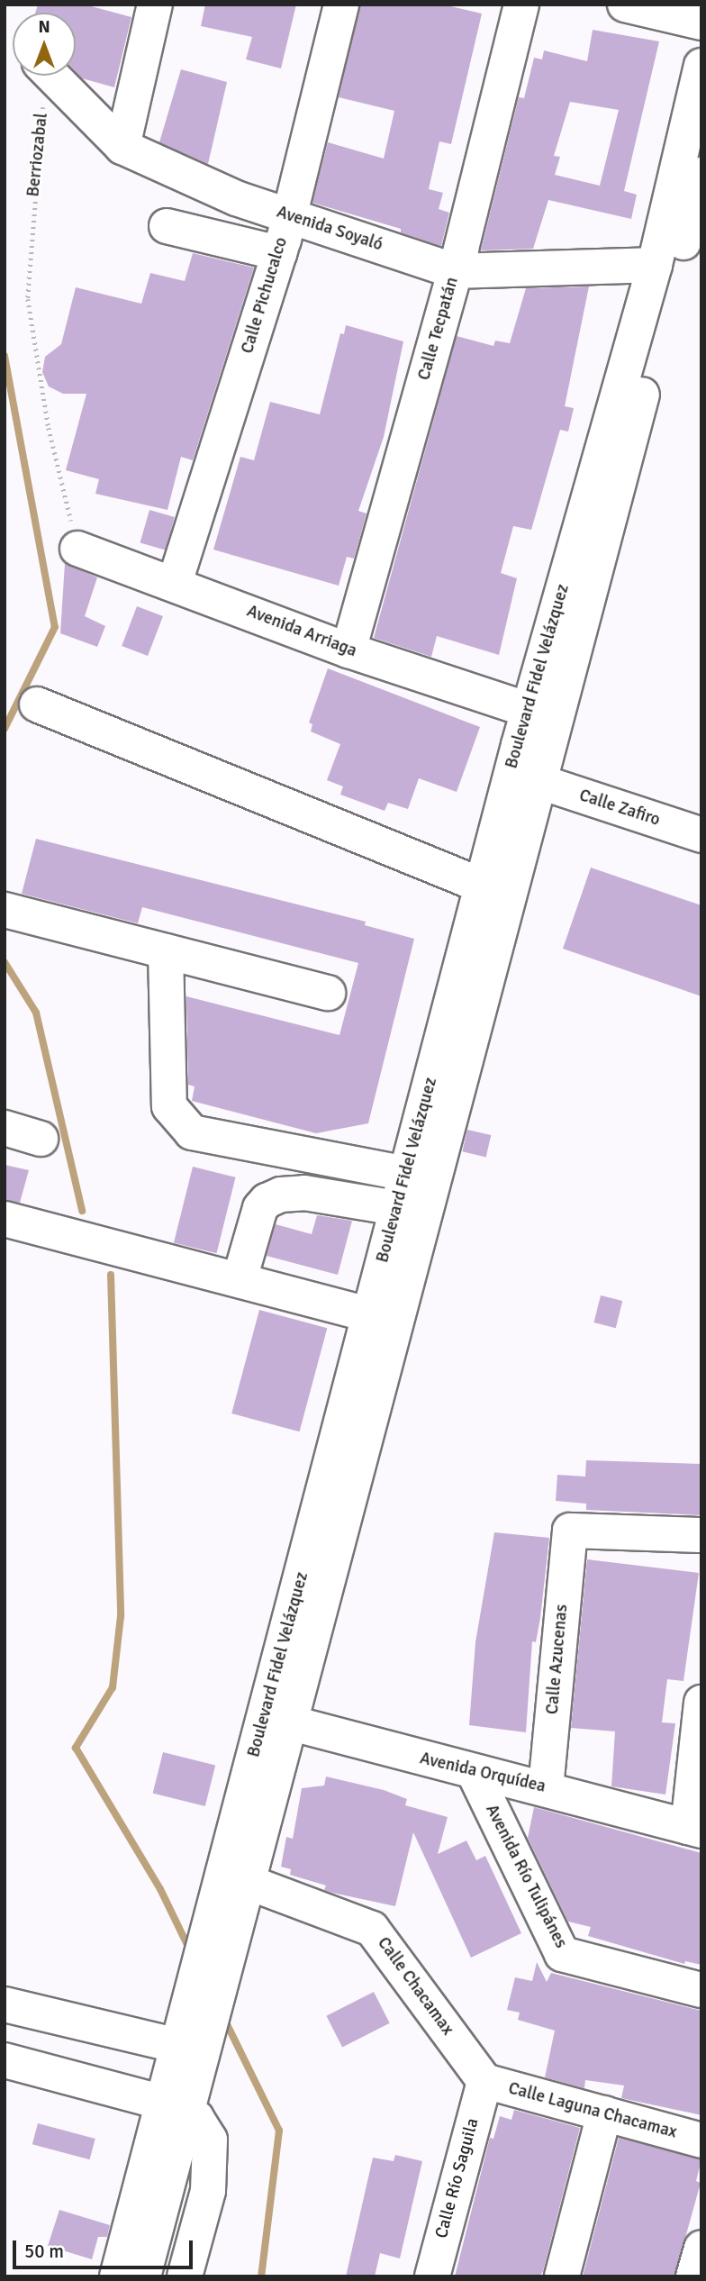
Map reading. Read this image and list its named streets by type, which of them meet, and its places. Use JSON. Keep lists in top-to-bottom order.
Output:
{
  "streets": {
    "street": [
      "Avenida Soyaló",
      "Calle Pichucalco",
      "Calle Tecpatán",
      "Avenida Arriaga",
      "Boulevard Fidel Velázquez",
      "Calle Zafiro",
      "Calle Azucenas",
      "Avenida Orquídea",
      "Avenida Río Tulipánes",
      "Calle Chacamax",
      "Calle Laguna Chacamax",
      "Calle Río Saguila"
    ],
    "path": ["Berriozabal"]
  },
  "crossings": [
    ["Berriozabal", "Avenida Arriaga"],
    ["Avenida Soyaló", "Calle Pichucalco"],
    ["Avenida Soyaló", "Calle Tecpatán"],
    ["Avenida Soyaló", "Boulevard Fidel Velázquez"],
    ["Calle Pichucalco", "Avenida Arriaga"],
    ["Calle Tecpatán", "Avenida Arriaga"],
    ["Avenida Arriaga", "Boulevard Fidel Velázquez"],
    ["Boulevard Fidel Velázquez", "Calle Zafiro"],
    ["Boulevard Fidel Velázquez", "Avenida Orquídea"],
    ["Boulevard Fidel Velázquez", "Calle Chacamax"],
    ["Calle Azucenas", "Avenida Orquídea"],
    ["Avenida Orquídea", "Avenida Río Tulipánes"],
    ["Calle Chacamax", "Calle Laguna Chacamax"],
    ["Calle Chacamax", "Calle Río Saguila"],
    ["Calle Laguna Chacamax", "Calle Río Saguila"]
  ],
  "scale_bar": "50 m",
  "north": "top"
}
